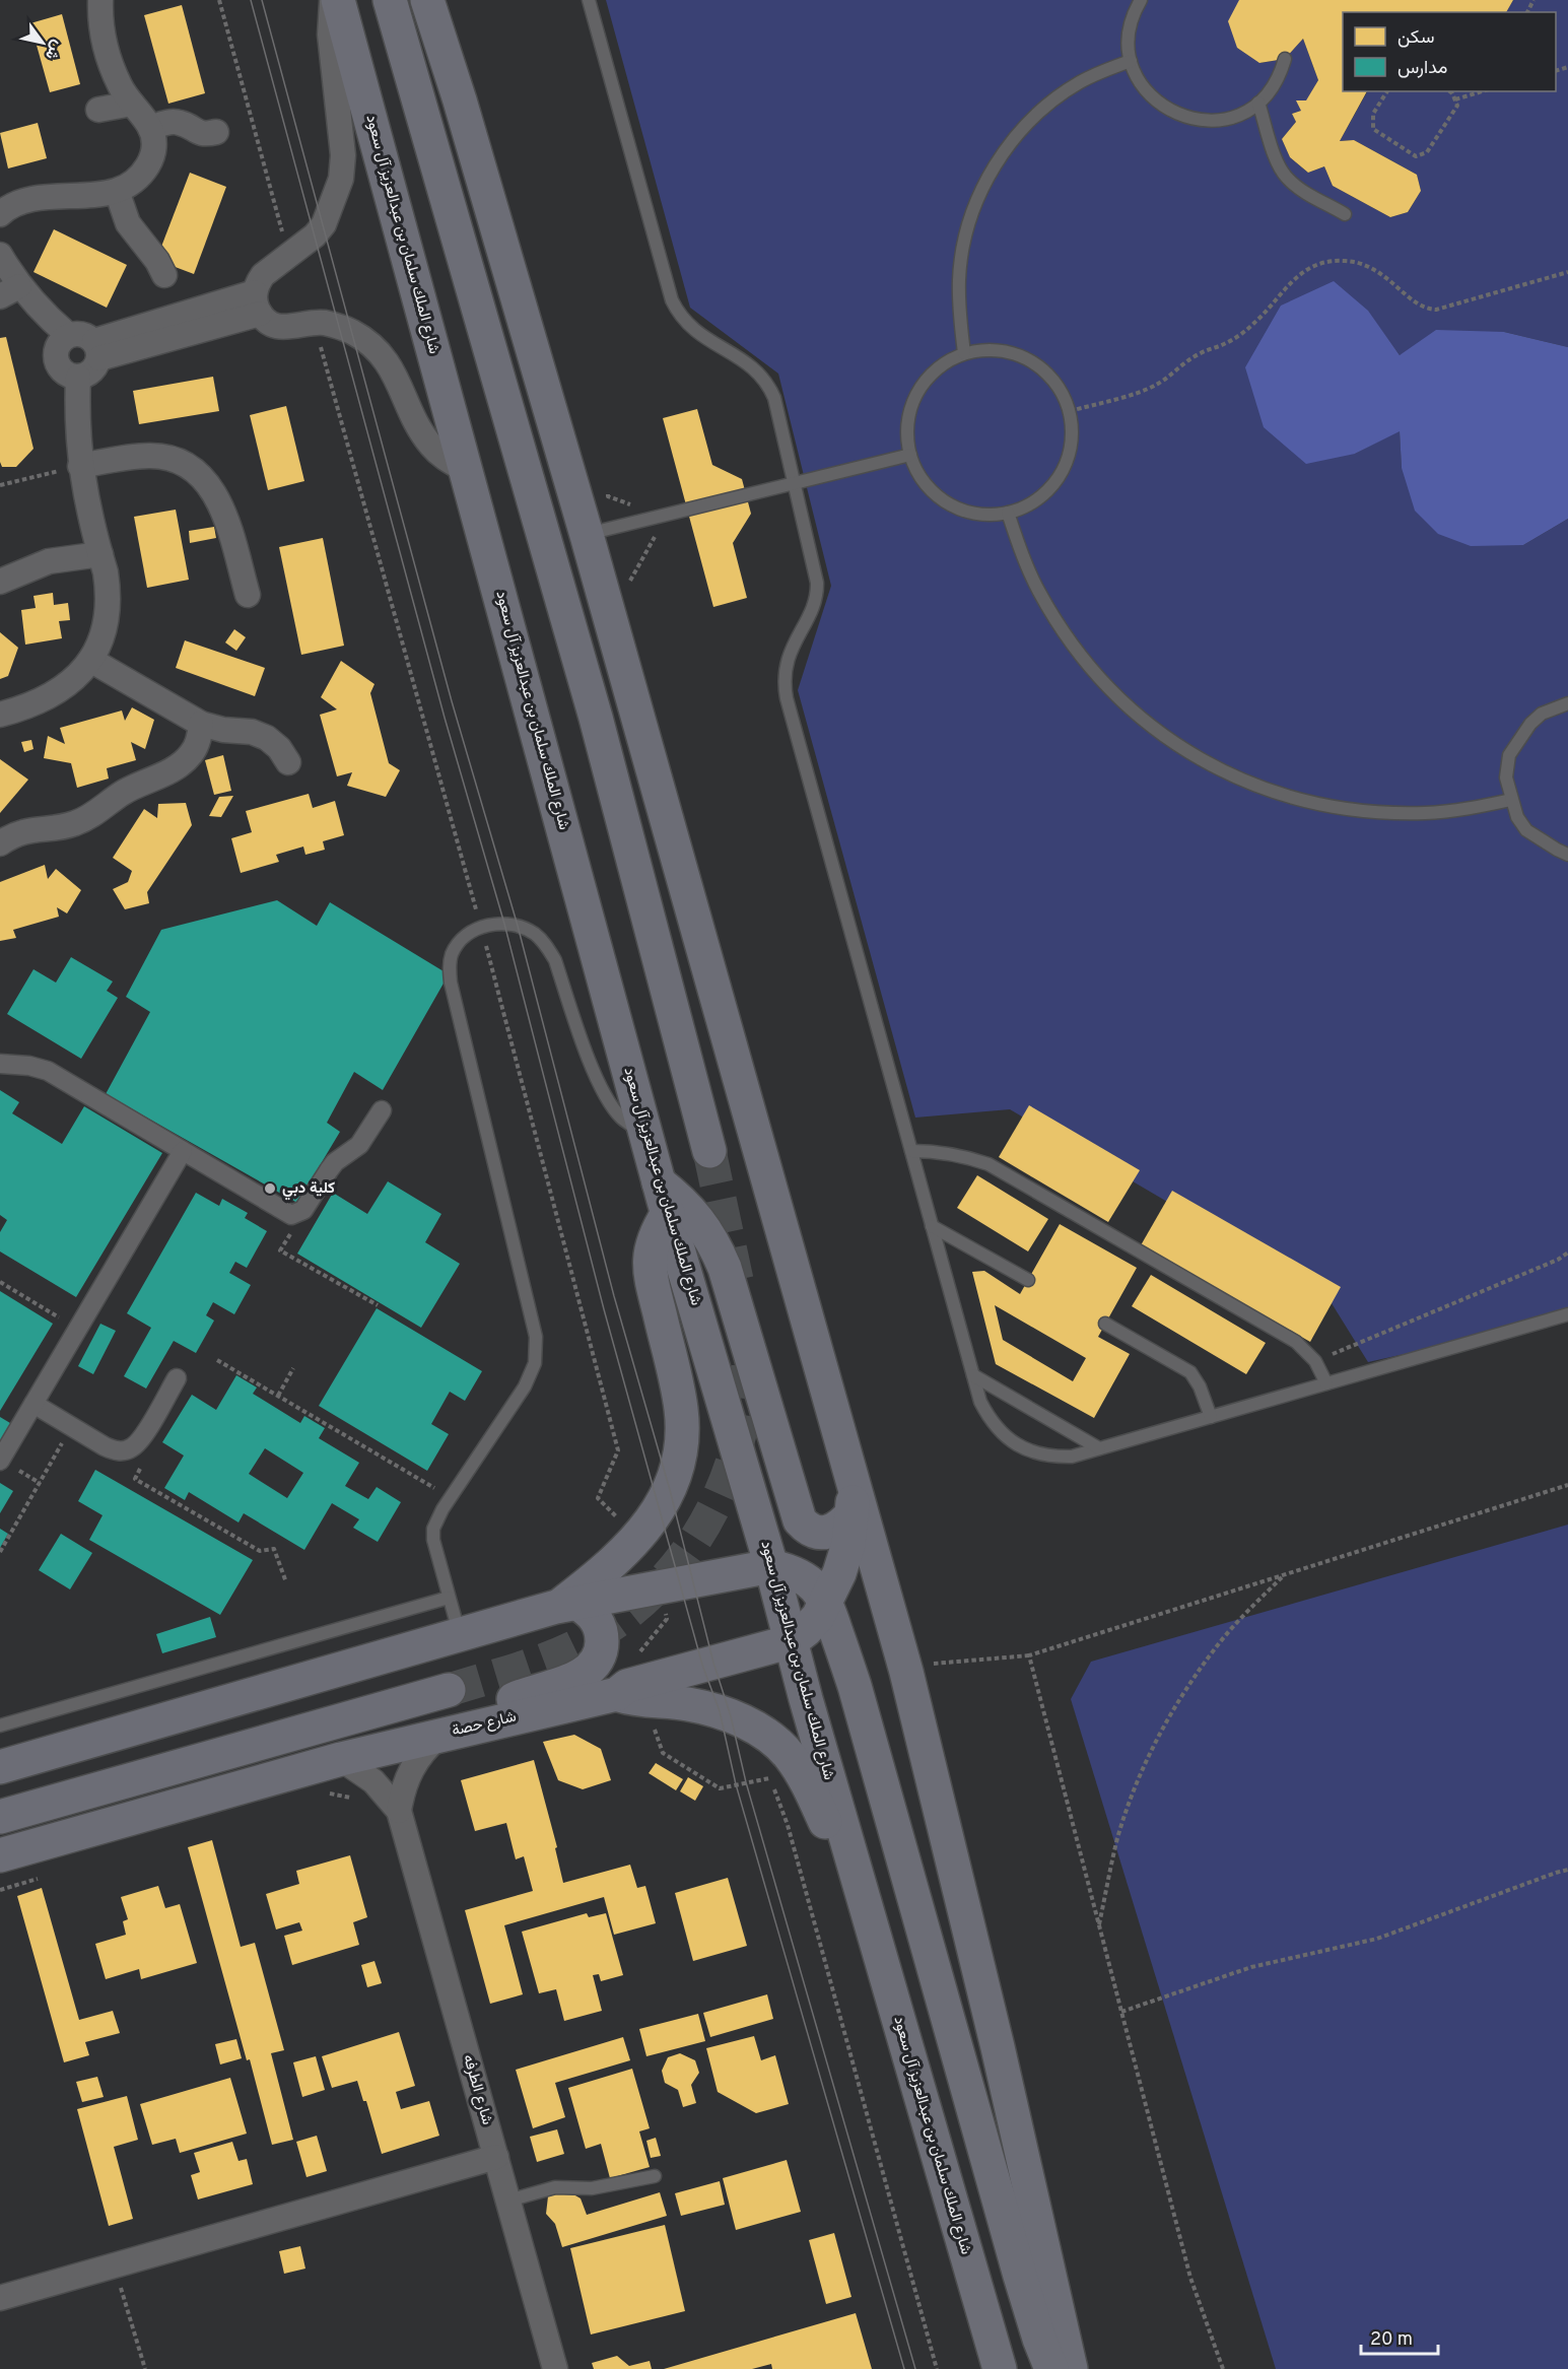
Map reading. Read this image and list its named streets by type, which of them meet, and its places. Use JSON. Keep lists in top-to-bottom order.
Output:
{
  "streets": {
    "main road": ["شارع الملك سلمان بن عبدالعزيز آل سعود", "شارع حصة"],
    "street": ["شارع الطرفه"]
  },
  "crossings": [
    ["شارع الملك سلمان بن عبدالعزيز آل سعود", "شارع حصة"],
    ["شارع حصة", "شارع الطرفه"]
  ],
  "places": ["كلية دبي"],
  "legend": ["سكن", "مدارس"],
  "scale_bar": "20 m",
  "north": "bottom right"
}
